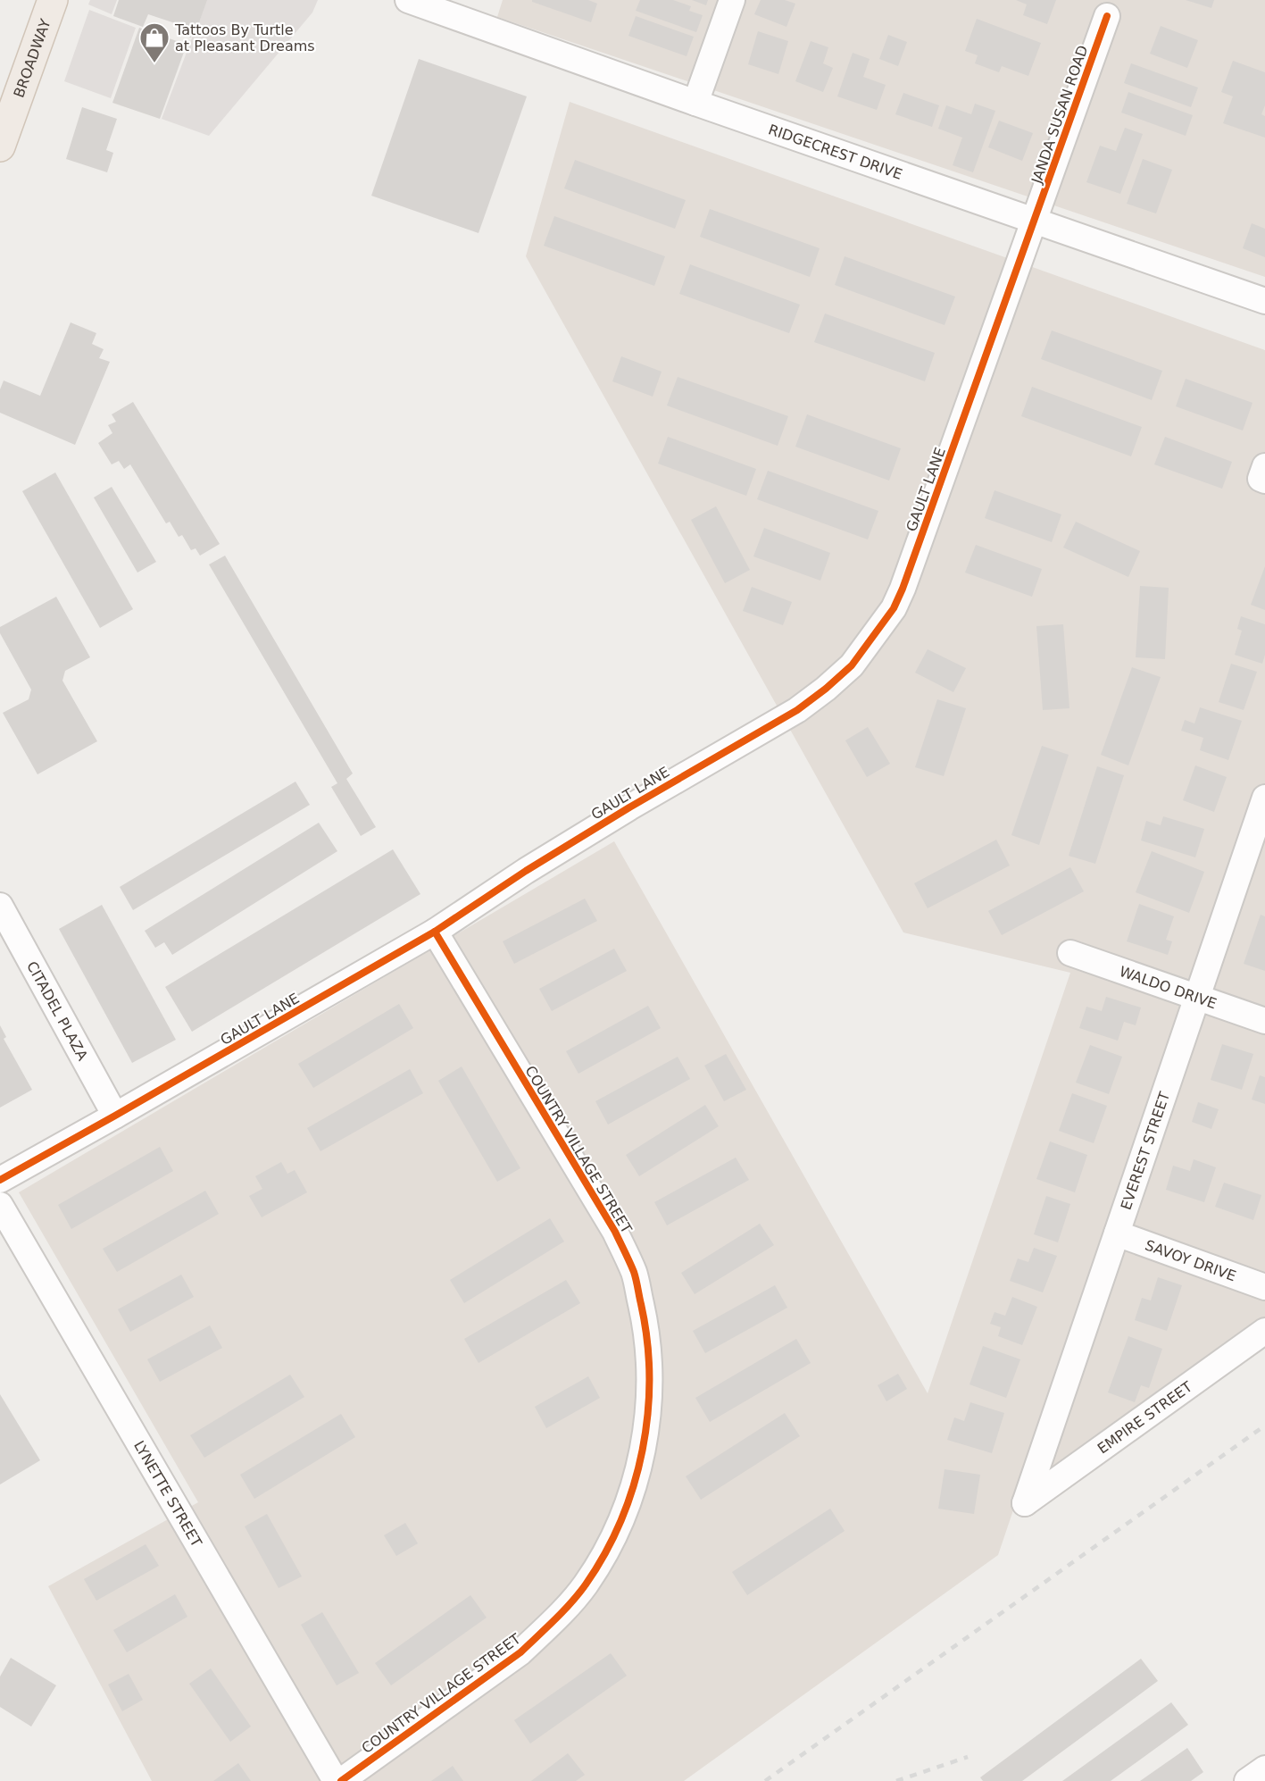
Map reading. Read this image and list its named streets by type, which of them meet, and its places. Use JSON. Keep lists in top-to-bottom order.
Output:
{
  "streets": {
    "main road": ["BROADWAY"],
    "street": [
      "JANDA SUSAN ROAD",
      "RIDGECREST DRIVE",
      "GAULT LANE",
      "WALDO DRIVE",
      "CITADEL PLAZA",
      "COUNTRY VILLAGE STREET",
      "EVEREST STREET",
      "SAVOY DRIVE",
      "EMPIRE STREET",
      "LYNETTE STREET"
    ]
  },
  "crossings": [
    ["JANDA SUSAN ROAD", "RIDGECREST DRIVE"],
    ["JANDA SUSAN ROAD", "GAULT LANE"],
    ["RIDGECREST DRIVE", "GAULT LANE"],
    ["GAULT LANE", "CITADEL PLAZA"],
    ["GAULT LANE", "COUNTRY VILLAGE STREET"],
    ["WALDO DRIVE", "EVEREST STREET"],
    ["EVEREST STREET", "SAVOY DRIVE"],
    ["EVEREST STREET", "EMPIRE STREET"]
  ],
  "places": {
    "shop": ["Tattoos By Turtle at Pleasant Dreams"]
  }
}
